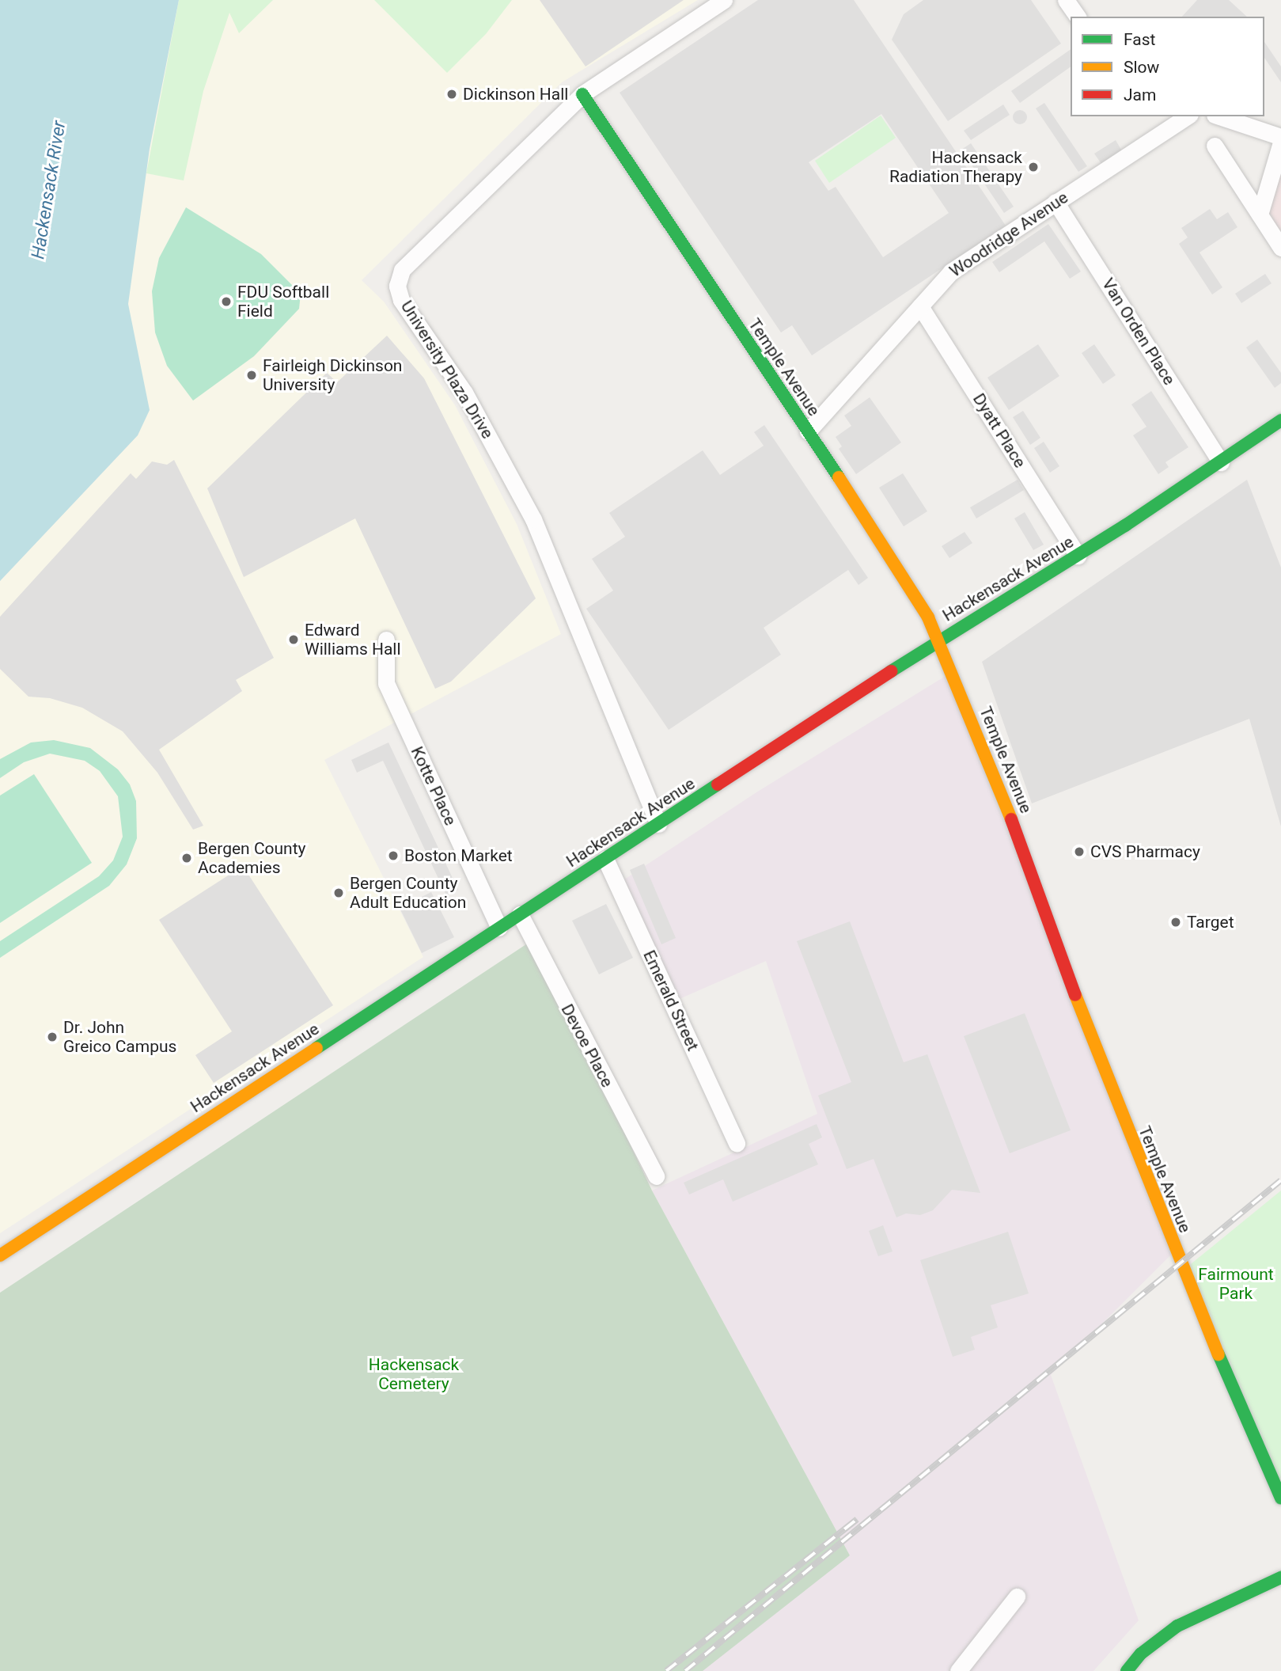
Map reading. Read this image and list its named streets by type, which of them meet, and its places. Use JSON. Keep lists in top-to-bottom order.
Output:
{
  "streets": {
    "main road": ["Temple Avenue", "Hackensack Avenue"],
    "street": [
      "Woodridge Avenue",
      "Van Orden Place",
      "University Plaza Drive",
      "Dyatt Place",
      "Kotte Place",
      "Emerald Street",
      "Devoe Place"
    ]
  },
  "crossings": [
    ["Woodridge Avenue", "Van Orden Place"],
    ["Woodridge Avenue", "Temple Avenue"],
    ["Woodridge Avenue", "Dyatt Place"],
    ["Van Orden Place", "Hackensack Avenue"],
    ["Temple Avenue", "University Plaza Drive"],
    ["Temple Avenue", "Hackensack Avenue"],
    ["University Plaza Drive", "Hackensack Avenue"],
    ["Dyatt Place", "Hackensack Avenue"],
    ["Hackensack Avenue", "Kotte Place"],
    ["Hackensack Avenue", "Emerald Street"],
    ["Hackensack Avenue", "Devoe Place"]
  ],
  "water": ["Hackensack River"],
  "parks": ["Fairmount Park", "Hackensack Cemetery"],
  "places": [
    "Dickinson Hall",
    "Hackensack Radiation Therapy",
    "FDU Softball Field",
    "Fairleigh Dickinson University",
    "Edward Williams Hall",
    "CVS Pharmacy",
    "Boston Market",
    "Bergen County Academies",
    "Bergen County Adult Education",
    "Target",
    "Dr. John Greico Campus"
  ],
  "legend": ["Fast", "Slow", "Jam"]
}
